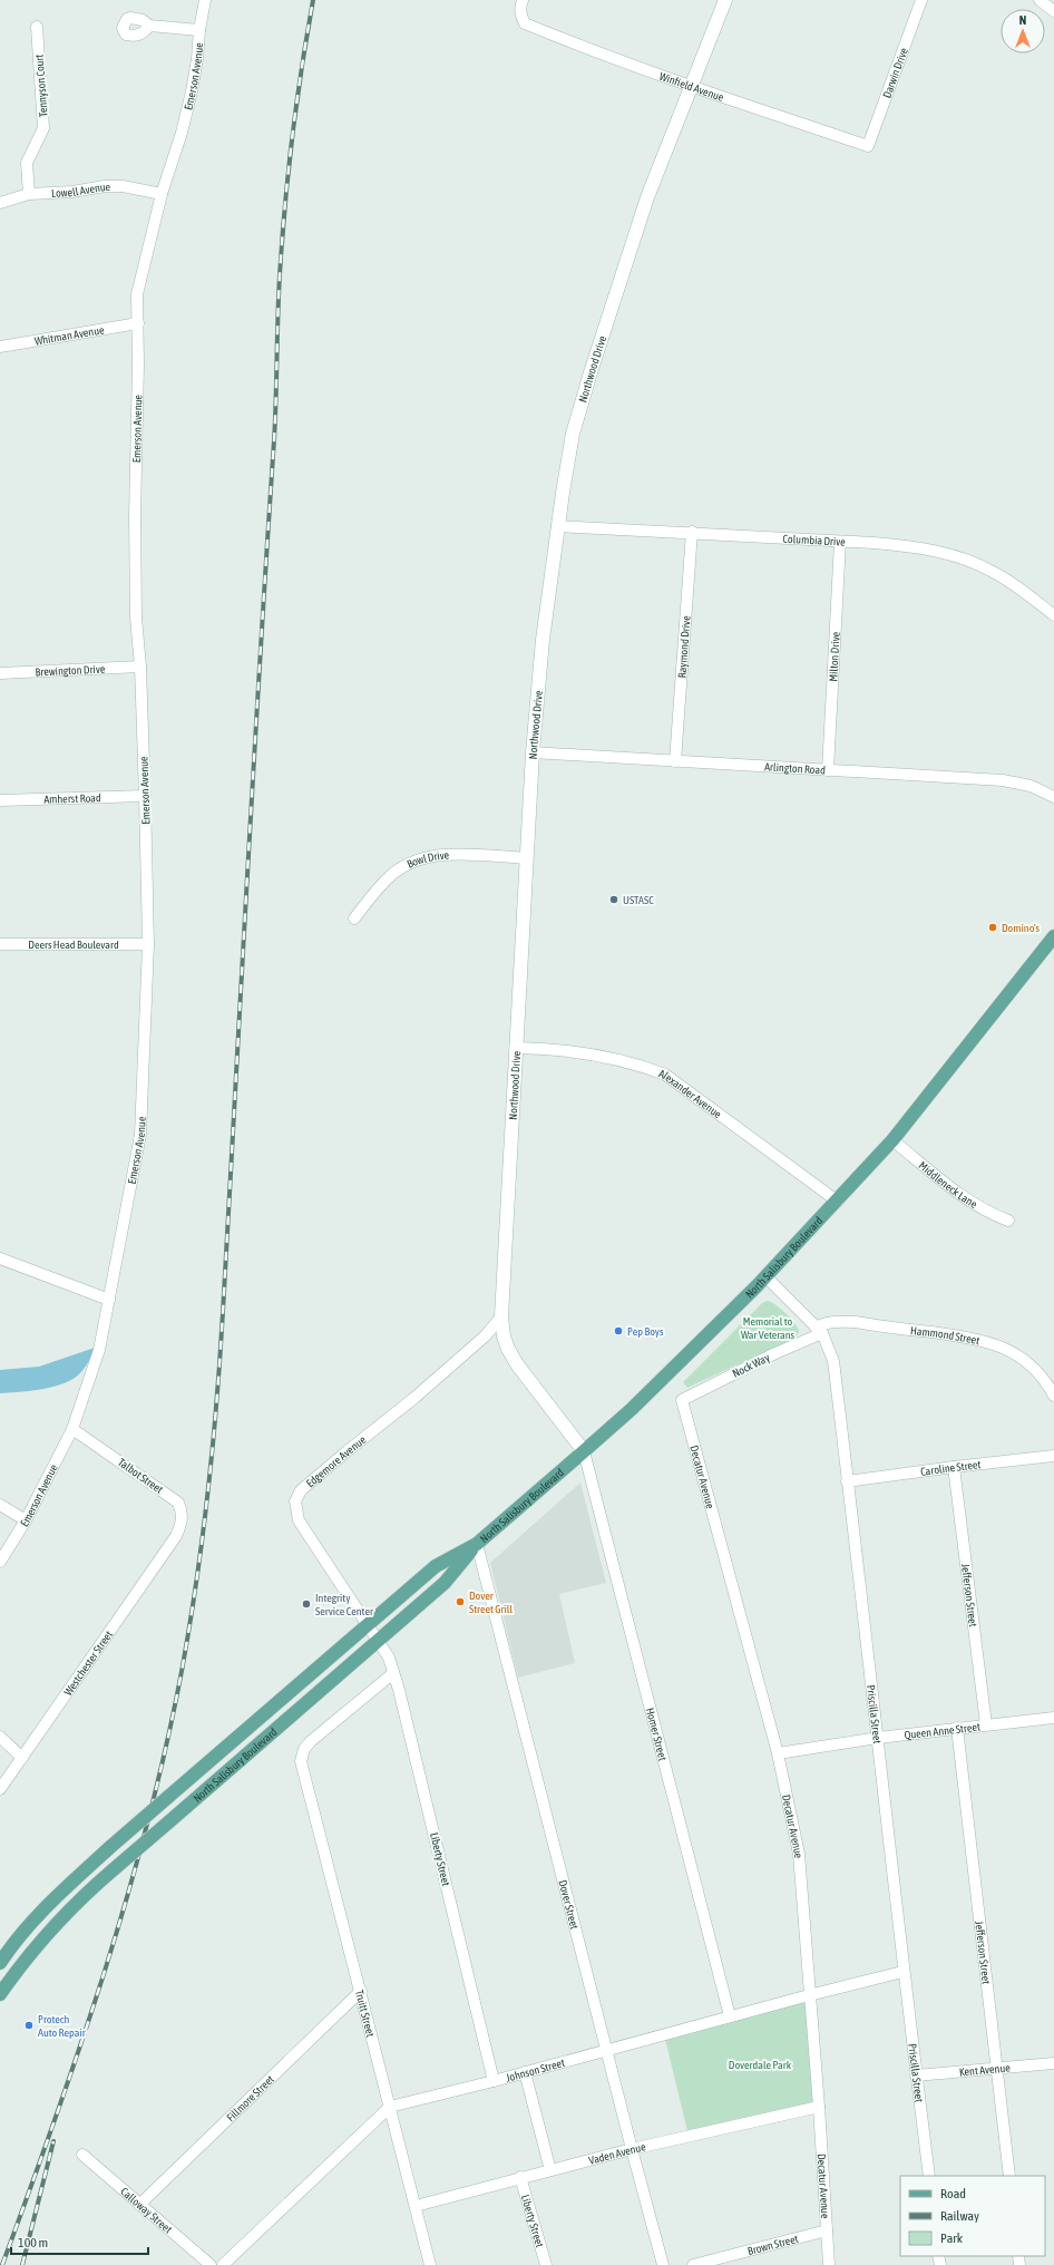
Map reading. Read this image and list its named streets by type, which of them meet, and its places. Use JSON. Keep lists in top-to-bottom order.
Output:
{
  "streets": {
    "main road": ["North Salisbury Boulevard"],
    "street": [
      "Darwin Drive",
      "Emerson Avenue",
      "Tennyson Court",
      "Winfield Avenue",
      "Lowell Avenue",
      "Whitman Avenue",
      "Northwood Drive",
      "Columbia Drive",
      "Raymond Drive",
      "Milton Drive",
      "Brewington Drive",
      "Arlington Road",
      "Amherst Road",
      "Bowl Drive",
      "Deers Head Boulevard",
      "Alexander Avenue",
      "Middleneck Lane",
      "Hammond Street",
      "Nock Way",
      "Edgemore Avenue",
      "Caroline Street",
      "Talbot Street",
      "Decatur Avenue",
      "Jefferson Street",
      "Westchester Street",
      "Priscilla Street",
      "Queen Anne Street",
      "Homer Street",
      "Liberty Street",
      "Dover Street",
      "Truitt Street",
      "Johnson Street",
      "Kent Avenue",
      "Fillmore Street",
      "Vaden Avenue",
      "Calloway Street",
      "Brown Street"
    ]
  },
  "crossings": [
    ["Darwin Drive", "Winfield Avenue"],
    ["Emerson Avenue", "Lowell Avenue"],
    ["Emerson Avenue", "Whitman Avenue"],
    ["Emerson Avenue", "Brewington Drive"],
    ["Emerson Avenue", "Amherst Road"],
    ["Emerson Avenue", "Deers Head Boulevard"],
    ["Emerson Avenue", "Talbot Street"],
    ["Tennyson Court", "Lowell Avenue"],
    ["Winfield Avenue", "Northwood Drive"],
    ["Northwood Drive", "Columbia Drive"],
    ["Northwood Drive", "Arlington Road"],
    ["Northwood Drive", "Bowl Drive"],
    ["Northwood Drive", "Alexander Avenue"],
    ["Northwood Drive", "North Salisbury Boulevard"],
    ["Northwood Drive", "Edgemore Avenue"],
    ["Northwood Drive", "Homer Street"],
    ["Columbia Drive", "Raymond Drive"],
    ["Columbia Drive", "Milton Drive"],
    ["Raymond Drive", "Arlington Road"],
    ["Milton Drive", "Arlington Road"],
    ["Alexander Avenue", "North Salisbury Boulevard"],
    ["Middleneck Lane", "North Salisbury Boulevard"],
    ["North Salisbury Boulevard", "Edgemore Avenue"],
    ["North Salisbury Boulevard", "Priscilla Street"],
    ["North Salisbury Boulevard", "Homer Street"],
    ["North Salisbury Boulevard", "Liberty Street"],
    ["North Salisbury Boulevard", "Dover Street"],
    ["Hammond Street", "Nock Way"],
    ["Hammond Street", "Priscilla Street"],
    ["Nock Way", "Decatur Avenue"],
    ["Nock Way", "Priscilla Street"],
    ["Edgemore Avenue", "Liberty Street"],
    ["Caroline Street", "Jefferson Street"],
    ["Caroline Street", "Priscilla Street"],
    ["Talbot Street", "Westchester Street"],
    ["Decatur Avenue", "Queen Anne Street"],
    ["Decatur Avenue", "Johnson Street"],
    ["Decatur Avenue", "Vaden Avenue"],
    ["Decatur Avenue", "Brown Street"],
    ["Jefferson Street", "Queen Anne Street"],
    ["Jefferson Street", "Kent Avenue"],
    ["Priscilla Street", "Queen Anne Street"],
    ["Priscilla Street", "Johnson Street"],
    ["Priscilla Street", "Kent Avenue"],
    ["Homer Street", "Johnson Street"],
    ["Liberty Street", "Truitt Street"],
    ["Liberty Street", "Johnson Street"],
    ["Liberty Street", "Vaden Avenue"],
    ["Dover Street", "Johnson Street"],
    ["Dover Street", "Vaden Avenue"],
    ["Truitt Street", "Johnson Street"],
    ["Truitt Street", "Fillmore Street"],
    ["Truitt Street", "Vaden Avenue"],
    ["Fillmore Street", "Calloway Street"]
  ],
  "parks": ["Memorial to War Veterans", "Doverdale Park"],
  "places": [
    "USTASC",
    "Domino's",
    "Pep Boys",
    "Dover Street Grill",
    "Integrity Service Center",
    "Protech Auto Repair"
  ],
  "legend": ["Road", "Railway", "Park"],
  "scale_bar": "100 m",
  "north": "top"
}
